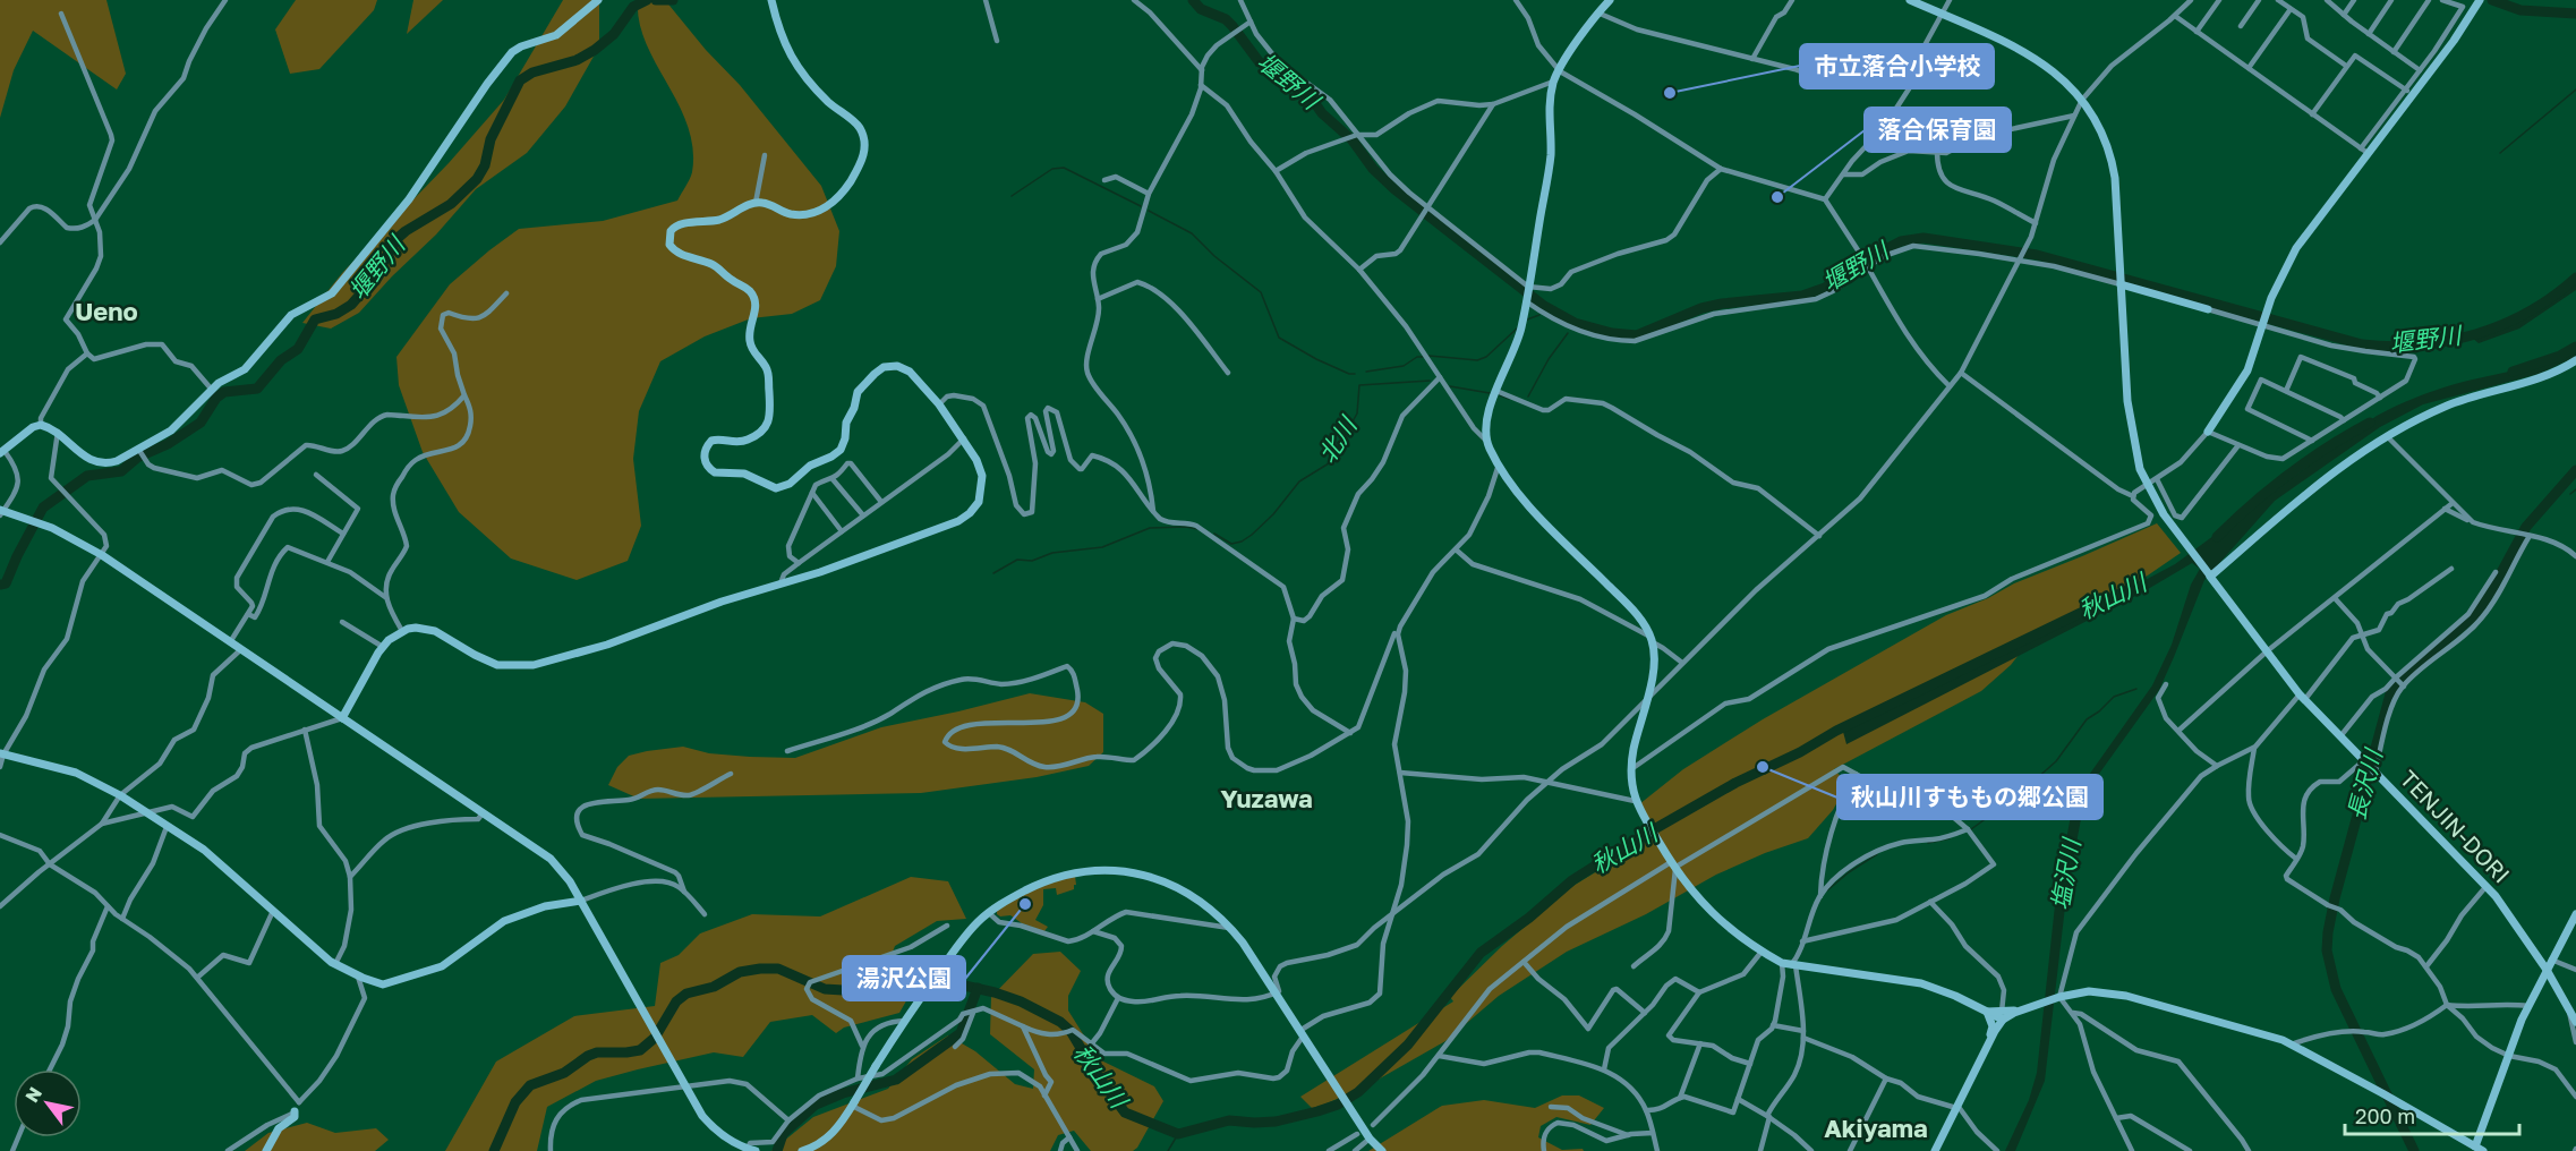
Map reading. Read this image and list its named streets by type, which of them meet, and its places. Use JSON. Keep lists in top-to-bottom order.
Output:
{
  "streets": {
    "street": ["TENJIN-DORI"]
  },
  "districts": ["Ueno", "Yuzawa", "Akiyama"],
  "water": [
    "堰野川",
    "北川",
    "秋山川",
    "長沢川",
    "塩沢川"
  ],
  "places": [
    "市立落合小学校",
    "落合保育園",
    "秋山川すももの郷公園",
    "湯沢公園"
  ],
  "scale_bar": "200 m",
  "north": "top left"
}
